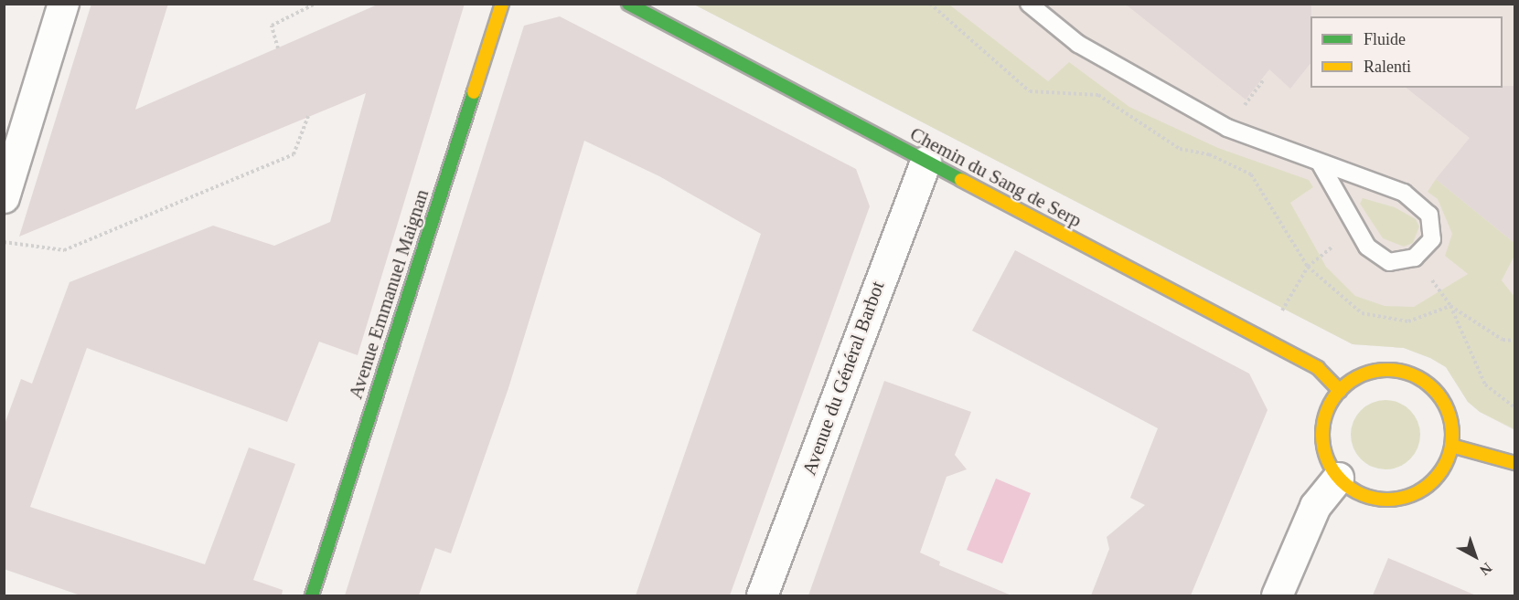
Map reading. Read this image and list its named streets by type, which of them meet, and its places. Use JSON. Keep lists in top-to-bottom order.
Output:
{
  "streets": {
    "street": ["Chemin du Sang de Serp", "Avenue Emmanuel Maignan", "Avenue du Général Barbot"]
  },
  "crossings": [
    ["Chemin du Sang de Serp", "Avenue du Général Barbot"]
  ],
  "legend": ["Fluide", "Ralenti"],
  "north": "bottom right"
}
